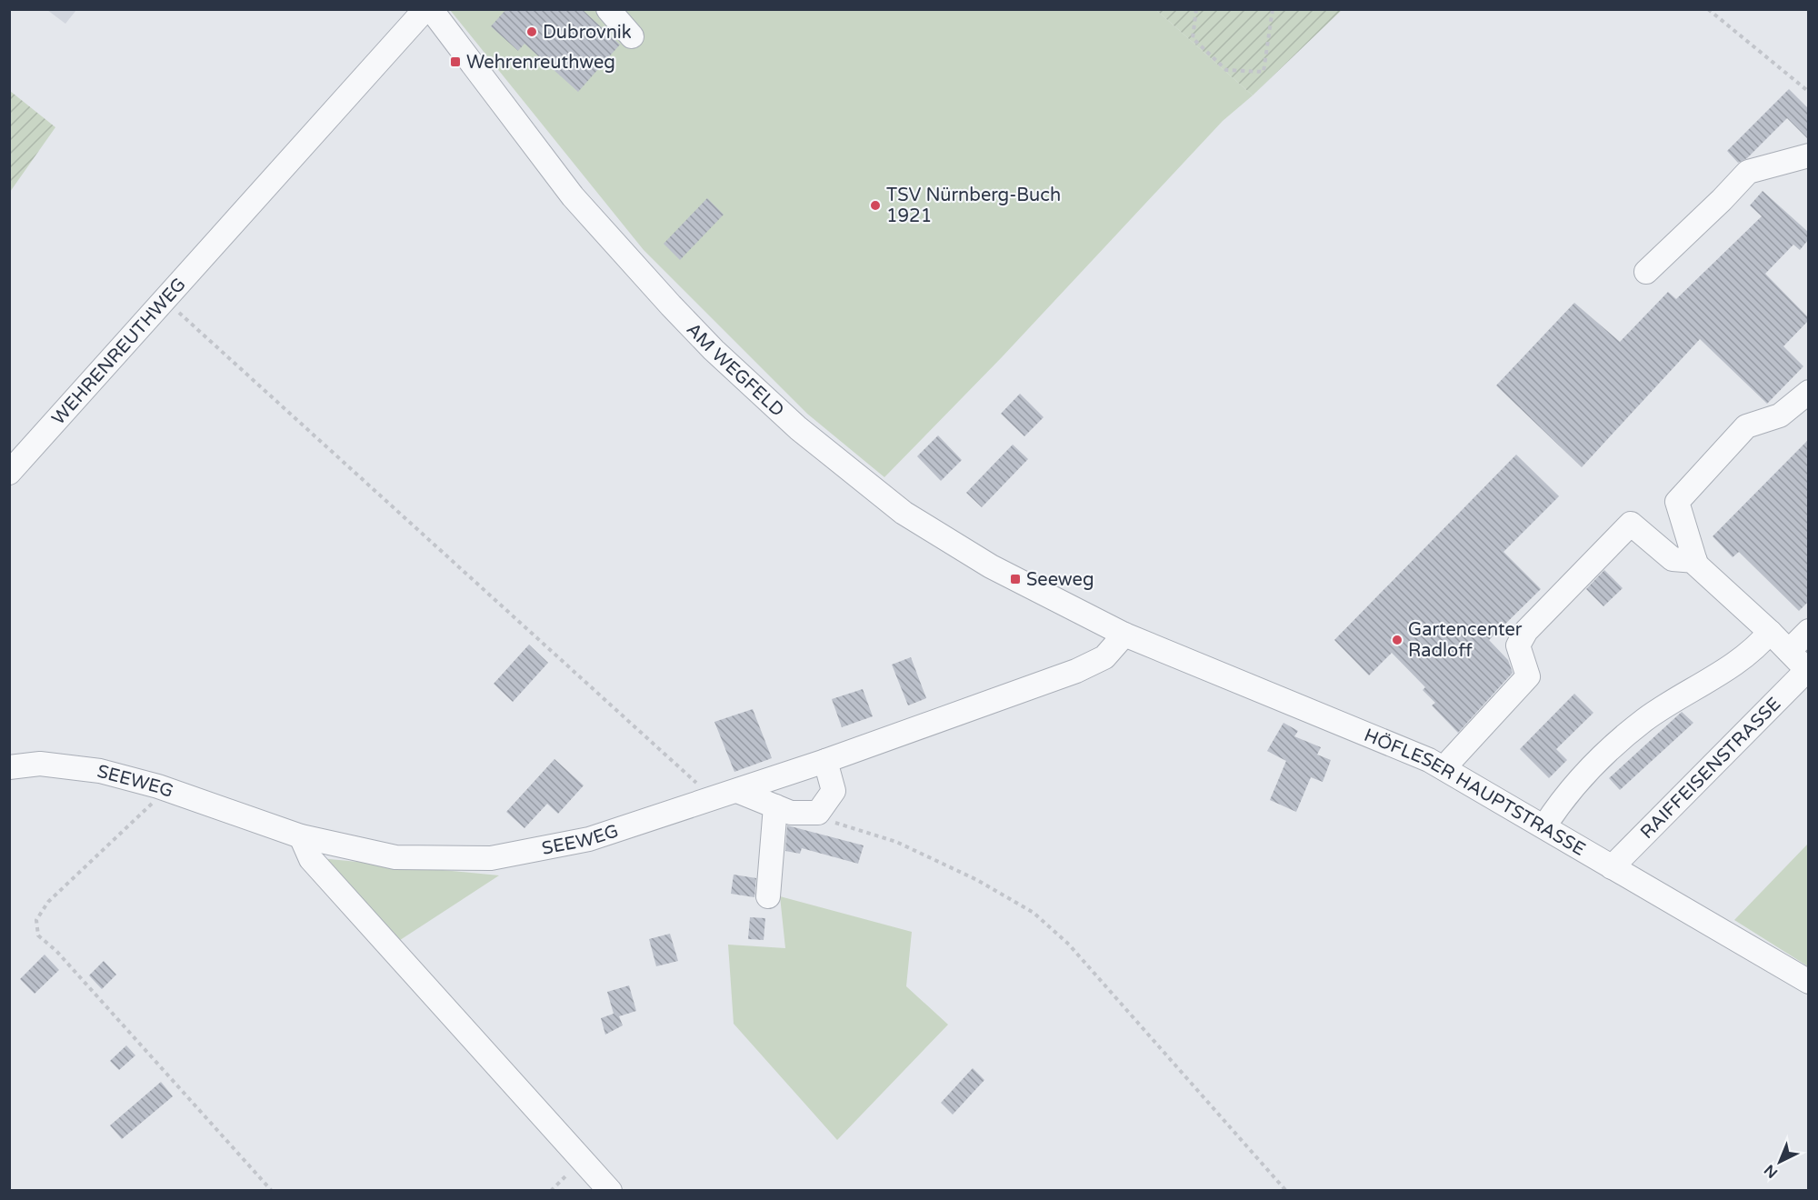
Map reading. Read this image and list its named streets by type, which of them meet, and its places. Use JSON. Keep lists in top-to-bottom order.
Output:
{
  "streets": {
    "street": [
      "WEHRENREUTHWEG",
      "AM WEGFELD",
      "RAIFFEISENSTRASSE",
      "SEEWEG",
      "HÖFLESER HAUPTSTRASSE"
    ]
  },
  "crossings": [
    ["AM WEGFELD", "SEEWEG"],
    ["AM WEGFELD", "HÖFLESER HAUPTSTRASSE"],
    ["RAIFFEISENSTRASSE", "HÖFLESER HAUPTSTRASSE"],
    ["SEEWEG", "HÖFLESER HAUPTSTRASSE"]
  ],
  "places": {
    "other": ["Dubrovnik", "TSV Nürnberg-Buch 1921", "Gartencenter Radloff"],
    "transit": ["Wehrenreuthweg", "Seeweg"]
  },
  "north": "bottom left"
}
